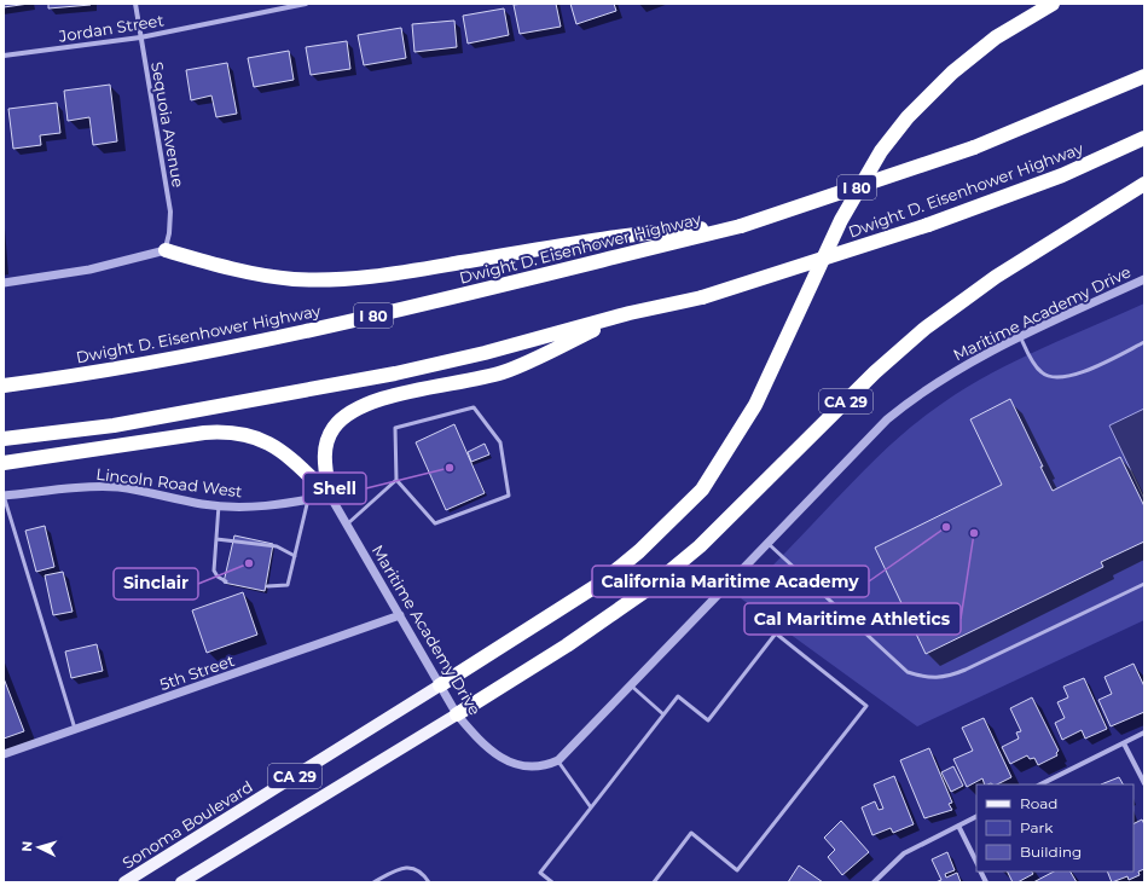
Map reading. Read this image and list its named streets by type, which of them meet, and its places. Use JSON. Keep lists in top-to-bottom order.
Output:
{
  "streets": {
    "highway": ["I 80", "Dwight D. Eisenhower Highway", "CA 29"],
    "main road": ["Sonoma Boulevard"],
    "street": [
      "Jordan Street",
      "Sequoia Avenue",
      "Maritime Academy Drive",
      "Lincoln Road West",
      "5th Street"
    ]
  },
  "crossings": [
    ["Jordan Street", "Sequoia Avenue"],
    ["Maritime Academy Drive", "CA 29"],
    ["Maritime Academy Drive", "Lincoln Road West"],
    ["Maritime Academy Drive", "5th Street"],
    ["Maritime Academy Drive", "Sonoma Boulevard"],
    ["CA 29", "Sonoma Boulevard"]
  ],
  "places": [
    "Shell",
    "California Maritime Academy",
    "Cal Maritime Athletics",
    "Sinclair"
  ],
  "legend": ["Road", "Park", "Building"],
  "north": "left"
}
